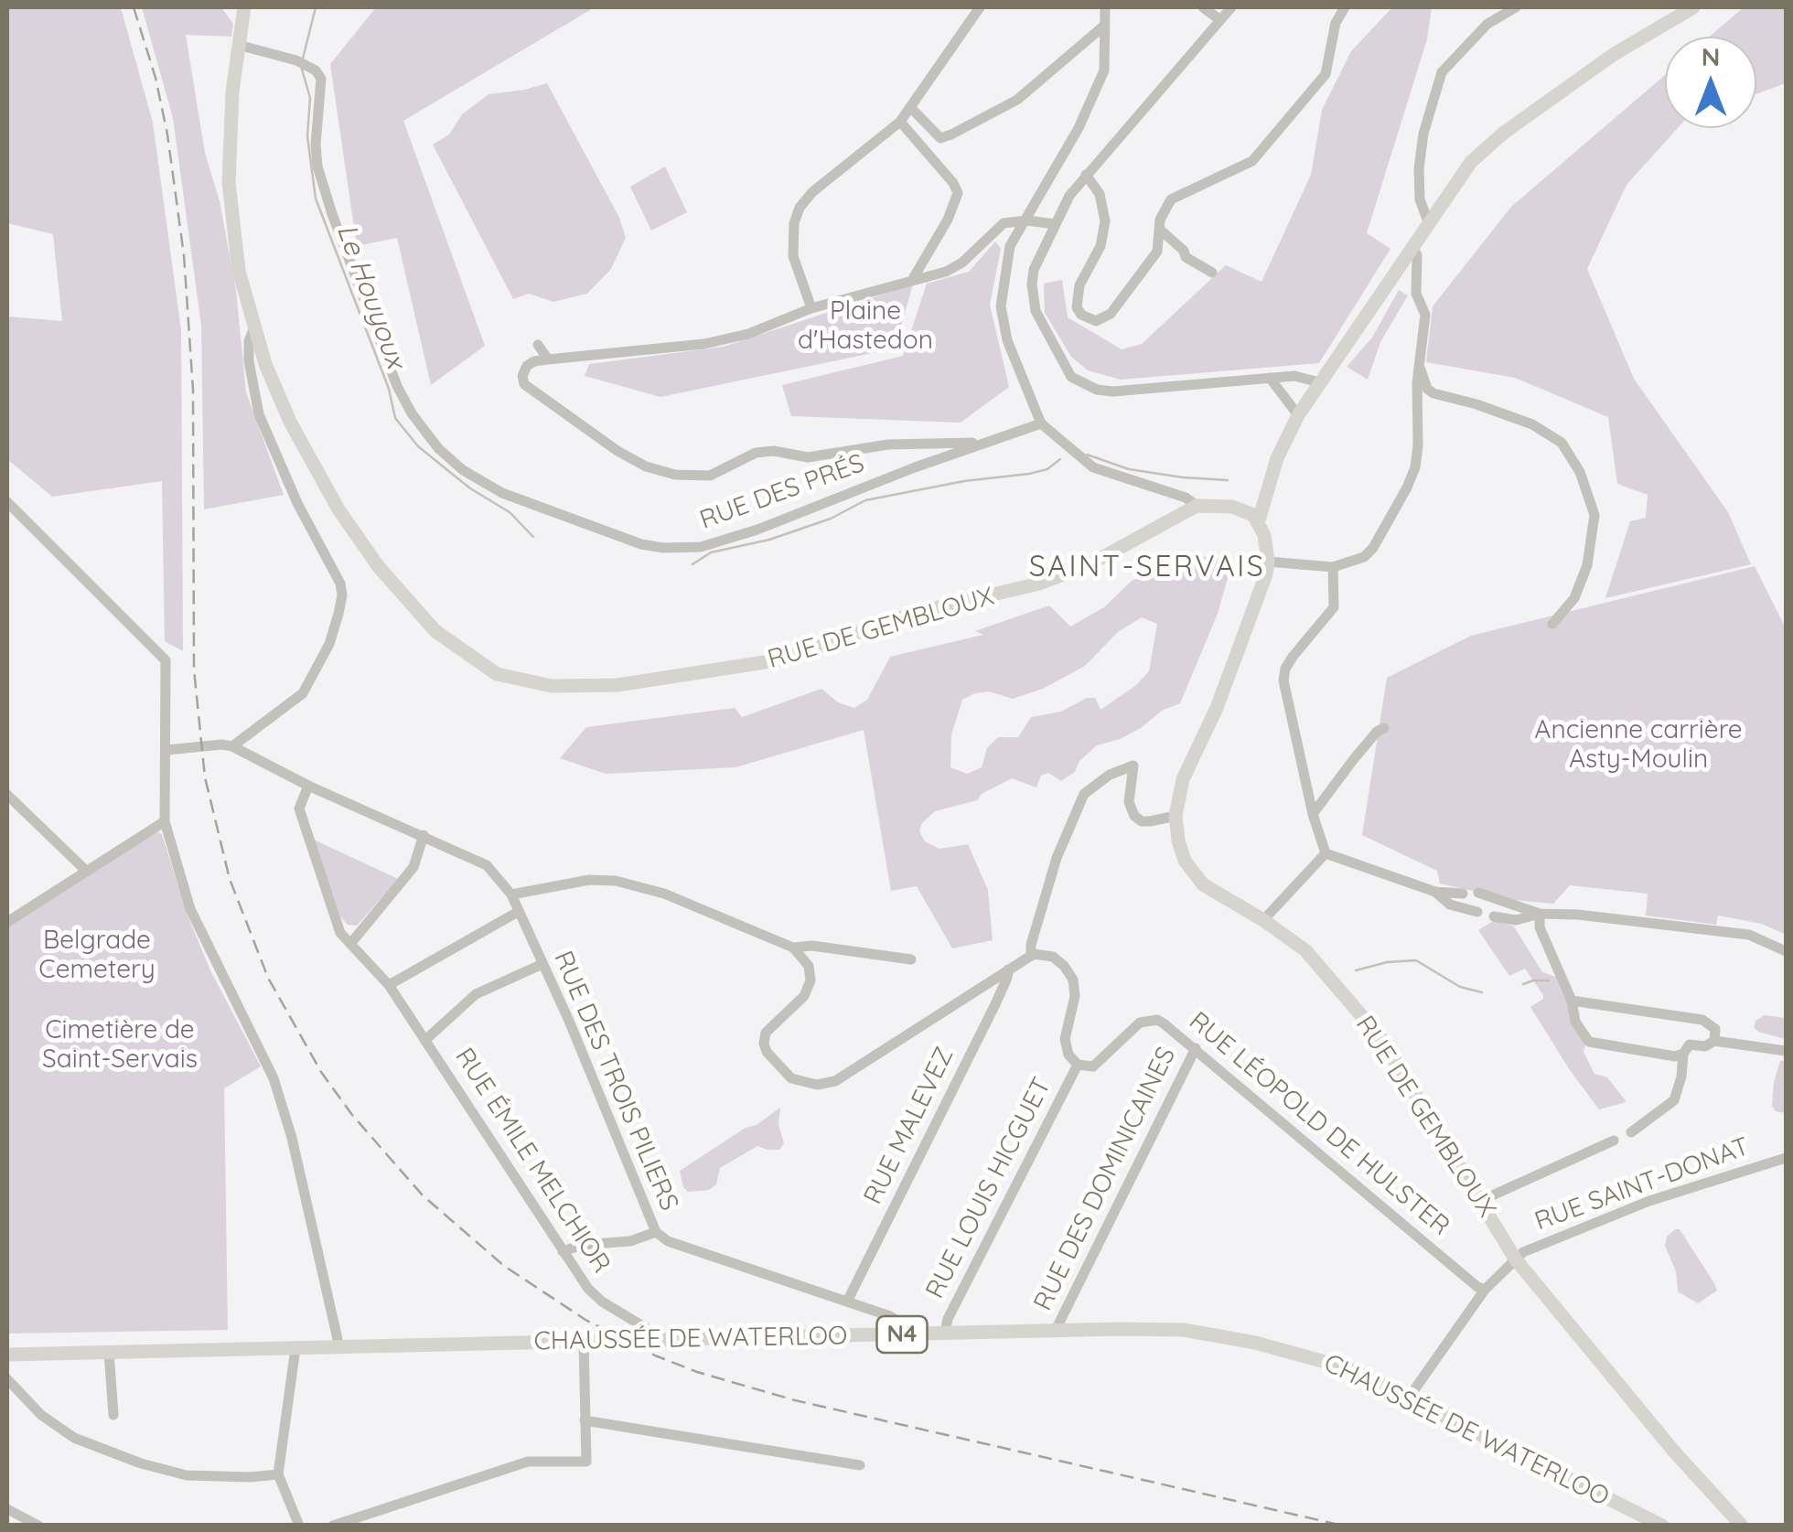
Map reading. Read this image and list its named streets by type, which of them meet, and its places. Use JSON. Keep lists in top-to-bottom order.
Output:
{
  "streets": {
    "main road": ["RUE DE GEMBLOUX", "N4", "CHAUSSÉE DE WATERLOO"],
    "street": [
      "RUE DES PRÉS",
      "RUE DES TROIS PILIERS",
      "RUE LÉOPOLD DE HULSTER",
      "RUE MALEVEZ",
      "RUE ÉMILE MELCHIOR",
      "RUE DES DOMINICAINES",
      "RUE SAINT-DONAT",
      "RUE LOUIS HICGUET"
    ]
  },
  "crossings": [
    ["RUE DES PRÉS", "RUE DE GEMBLOUX"],
    ["RUE DE GEMBLOUX", "RUE SAINT-DONAT"],
    ["RUE DES TROIS PILIERS", "RUE MALEVEZ"],
    ["RUE DES TROIS PILIERS", "CHAUSSÉE DE WATERLOO"],
    ["RUE LÉOPOLD DE HULSTER", "RUE DES DOMINICAINES"],
    ["RUE LÉOPOLD DE HULSTER", "RUE SAINT-DONAT"],
    ["RUE LÉOPOLD DE HULSTER", "RUE LOUIS HICGUET"],
    ["RUE ÉMILE MELCHIOR", "CHAUSSÉE DE WATERLOO"],
    ["RUE DES DOMINICAINES", "CHAUSSÉE DE WATERLOO"],
    ["RUE SAINT-DONAT", "CHAUSSÉE DE WATERLOO"],
    ["RUE LOUIS HICGUET", "CHAUSSÉE DE WATERLOO"]
  ],
  "districts": ["SAINT-SERVAIS"],
  "water": ["Le Houyoux"],
  "parks": [
    "Plaine d'Hastedon",
    "Ancienne carrière Asty-Moulin",
    "Belgrade Cemetery",
    "Cimetière de Saint-Servais"
  ],
  "north": "top"
}
